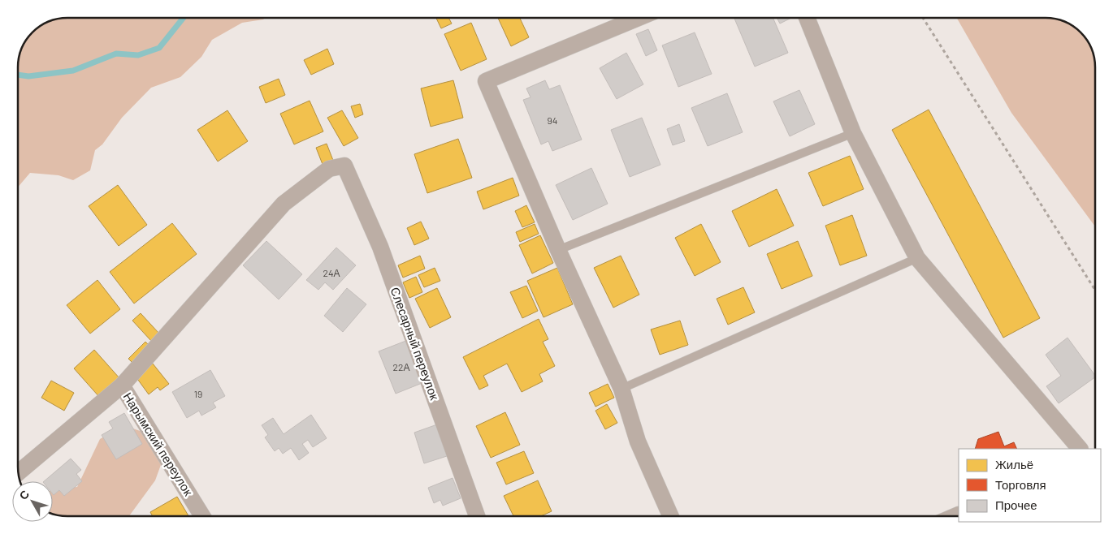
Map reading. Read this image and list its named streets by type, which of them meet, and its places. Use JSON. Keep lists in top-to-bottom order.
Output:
{
  "streets": {
    "street": ["Слесарный переулок", "Нарымский переулок"]
  },
  "crossings": [
    ["Слесарный переулок", "Нарымский переулок"]
  ],
  "house_numbers": [
    "94",
    "24А",
    "22А",
    "19"
  ],
  "legend": ["Жильё", "Торговля", "Прочее"],
  "north": "top left"
}
